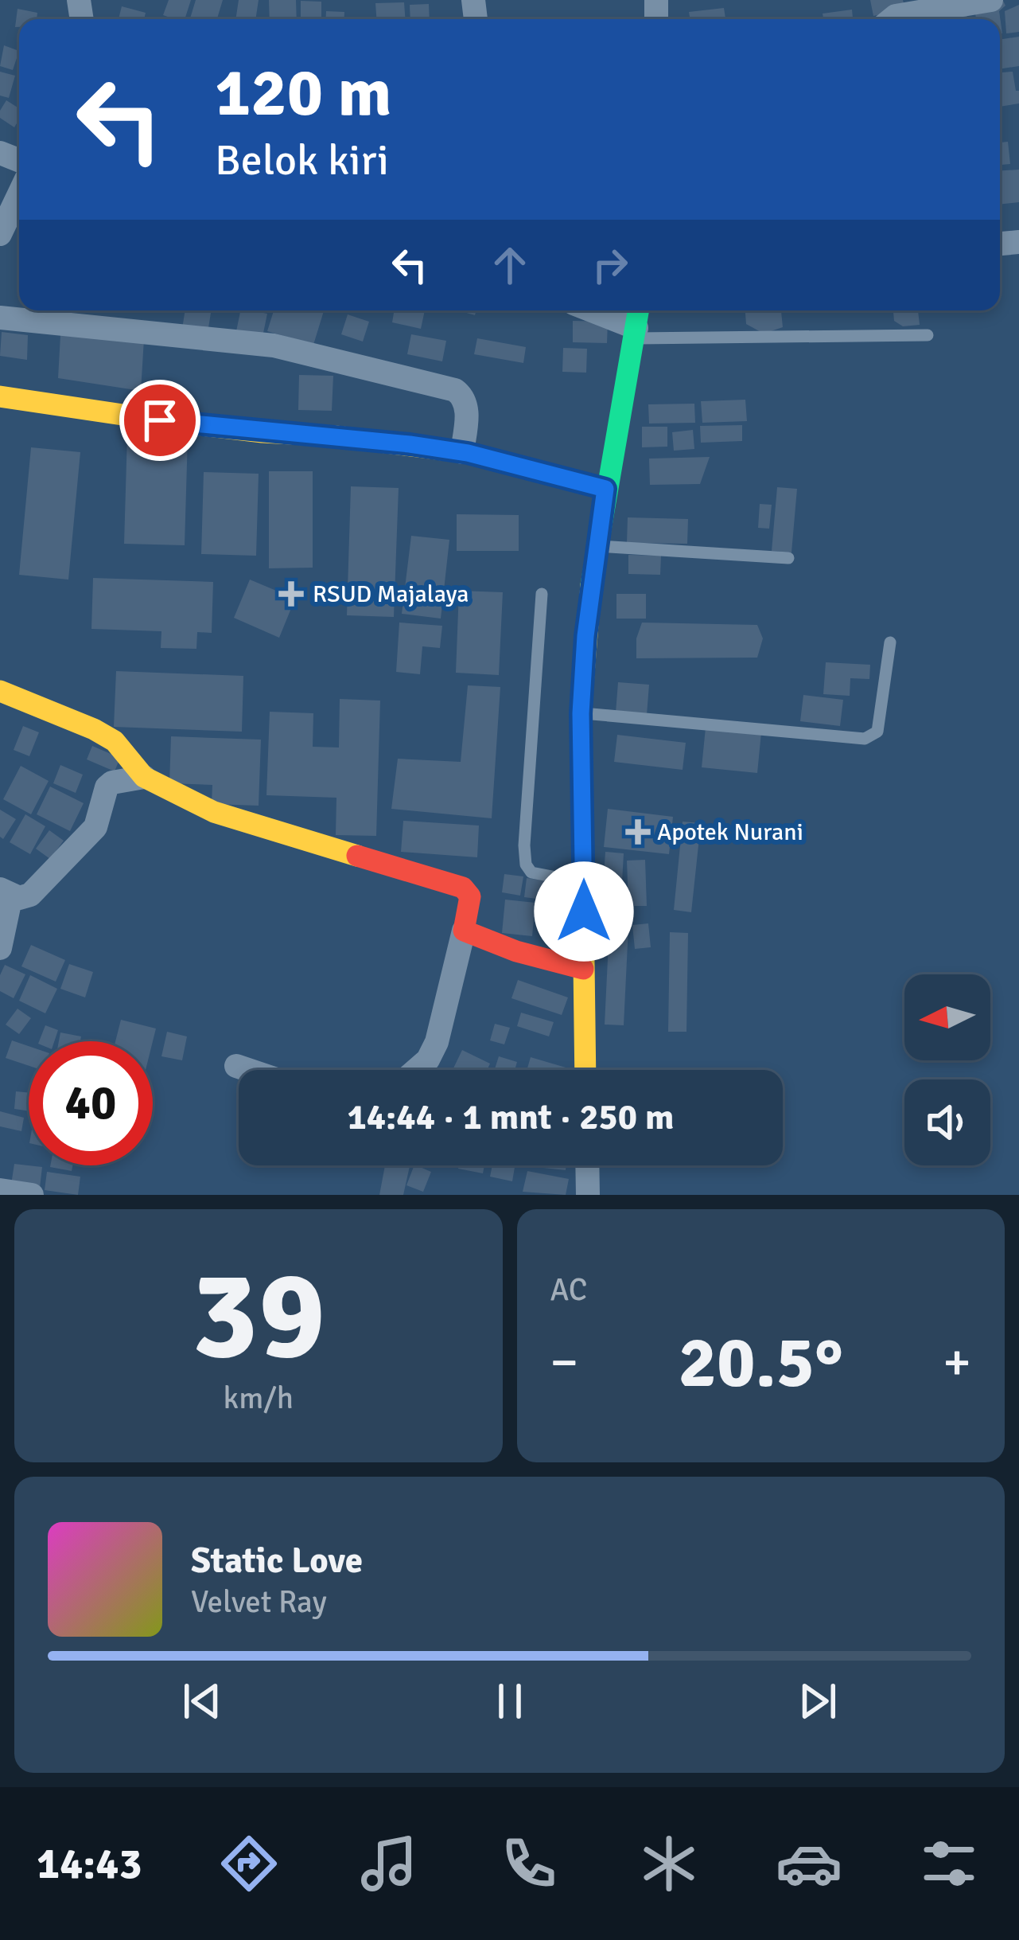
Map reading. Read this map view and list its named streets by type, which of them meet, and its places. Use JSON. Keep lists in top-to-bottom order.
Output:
{
  "places": {
    "health": ["RSUD Majalaya", "Apotek Nurani"]
  },
  "north": "left",
  "page": {
    "turn": ["120 m", "Belok kiri"],
    "limit": "40",
    "trip": "14:44 · 1 mnt · 250 m",
    "tile": [
      ["39", "km/h"],
      "AC"
    ],
    "heat": ["−", "20.5°", "+"],
    "song": ["Static Love", "Velvet Ray"],
    "tabs": "14:43"
  }
}
